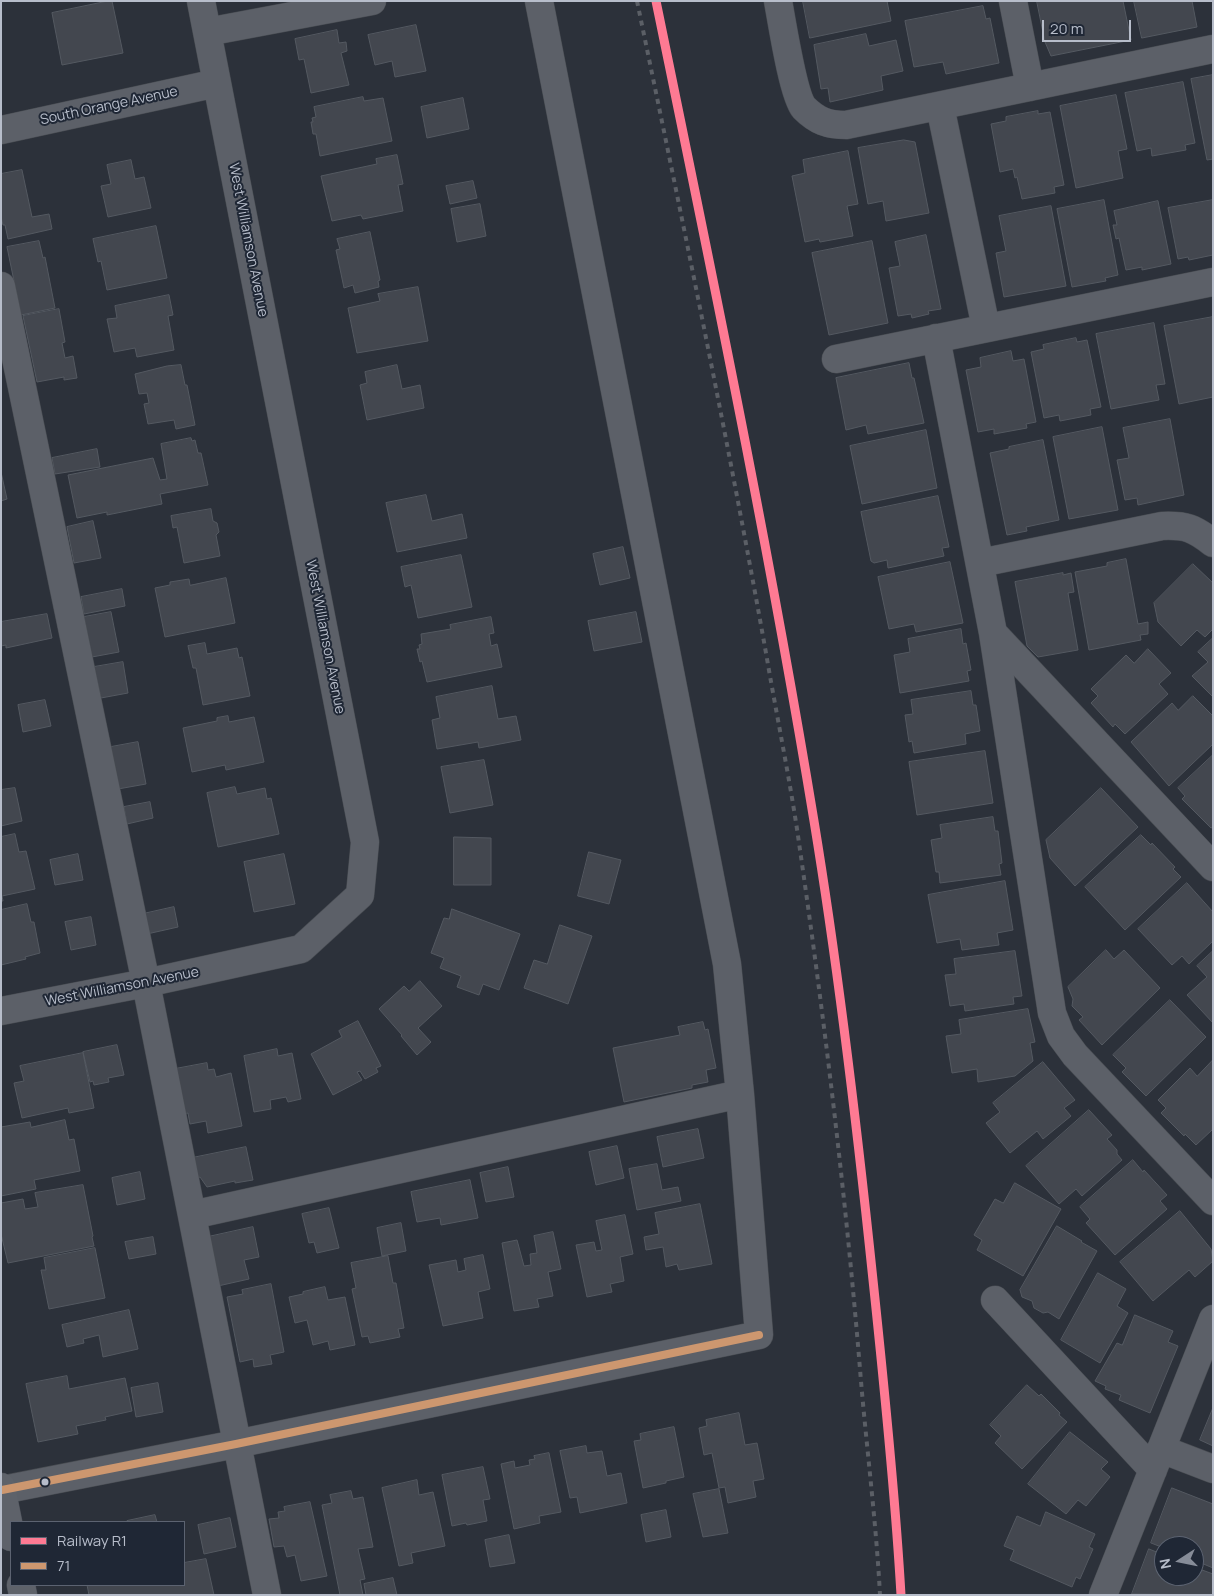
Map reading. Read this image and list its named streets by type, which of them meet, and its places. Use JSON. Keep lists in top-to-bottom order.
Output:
{
  "streets": {
    "street": ["South Orange Avenue", "West Williamson Avenue"]
  },
  "crossings": [
    ["South Orange Avenue", "West Williamson Avenue"]
  ],
  "lines": ["rail line R1", "transit line 71"],
  "legend": ["Railway R1", "71"],
  "scale_bar": "20 m",
  "north": "left"
}
